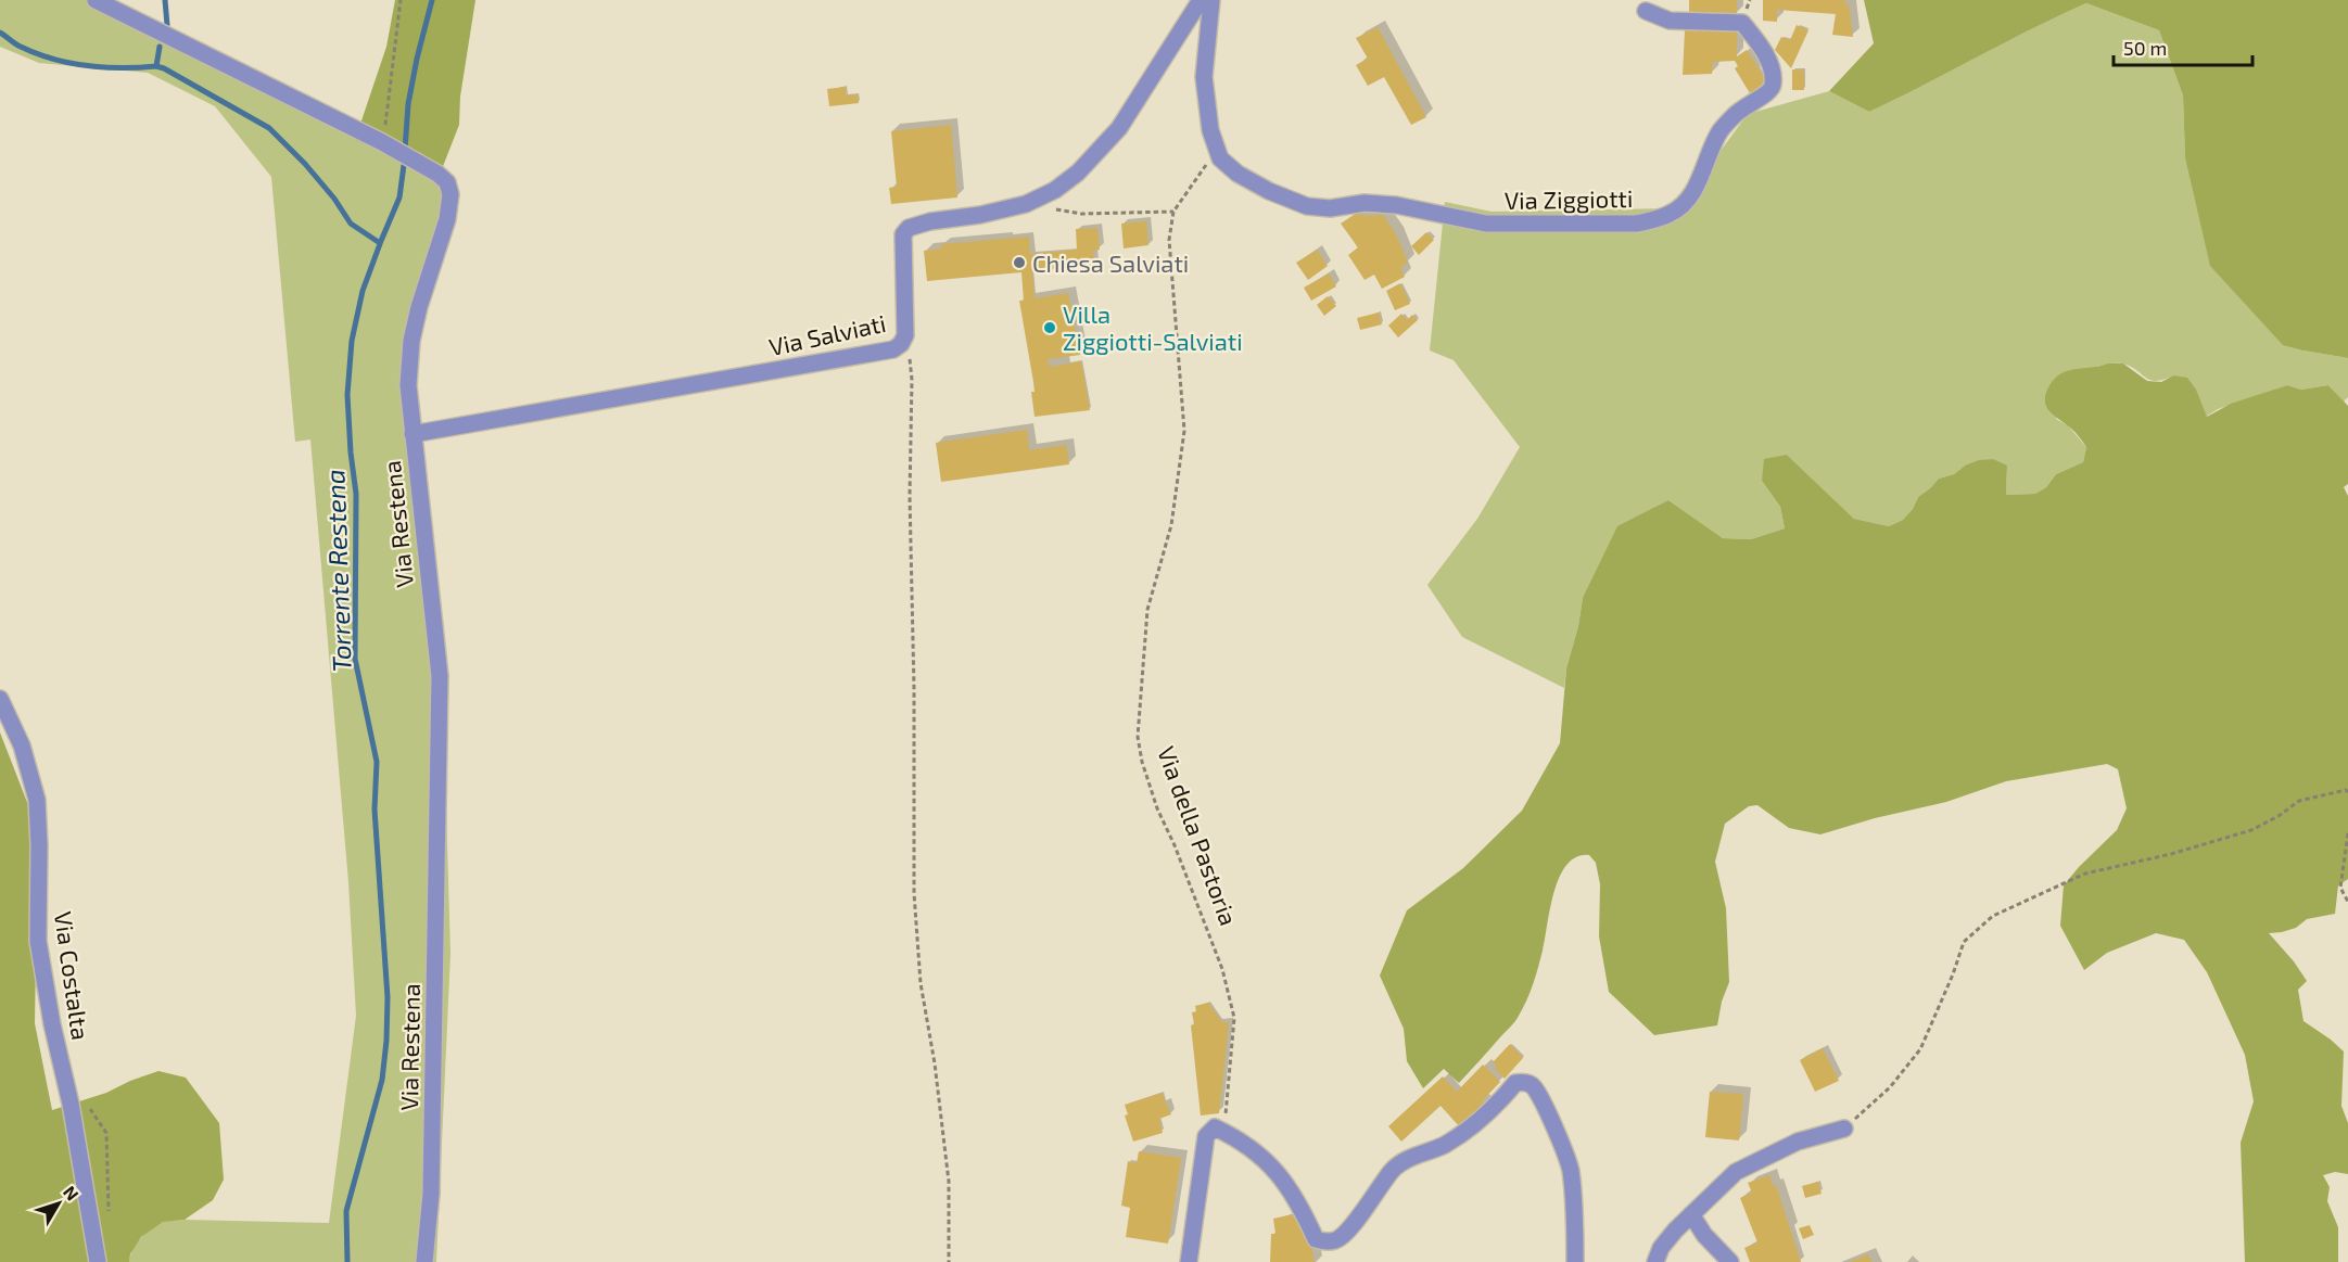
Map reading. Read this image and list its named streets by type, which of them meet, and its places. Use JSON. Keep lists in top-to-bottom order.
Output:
{
  "streets": {
    "street": [
      "Via Ziggiotti",
      "Via Salviati",
      "Via Restena",
      "Via Costalta"
    ],
    "path": ["Via della Pastoria"]
  },
  "crossings": [
    ["Via Salviati", "Via Restena"]
  ],
  "water": ["Torrente Restena"],
  "places": ["Chiesa Salviati", "Villa Ziggiotti-Salviati"],
  "scale_bar": "50 m",
  "north": "top right"
}
